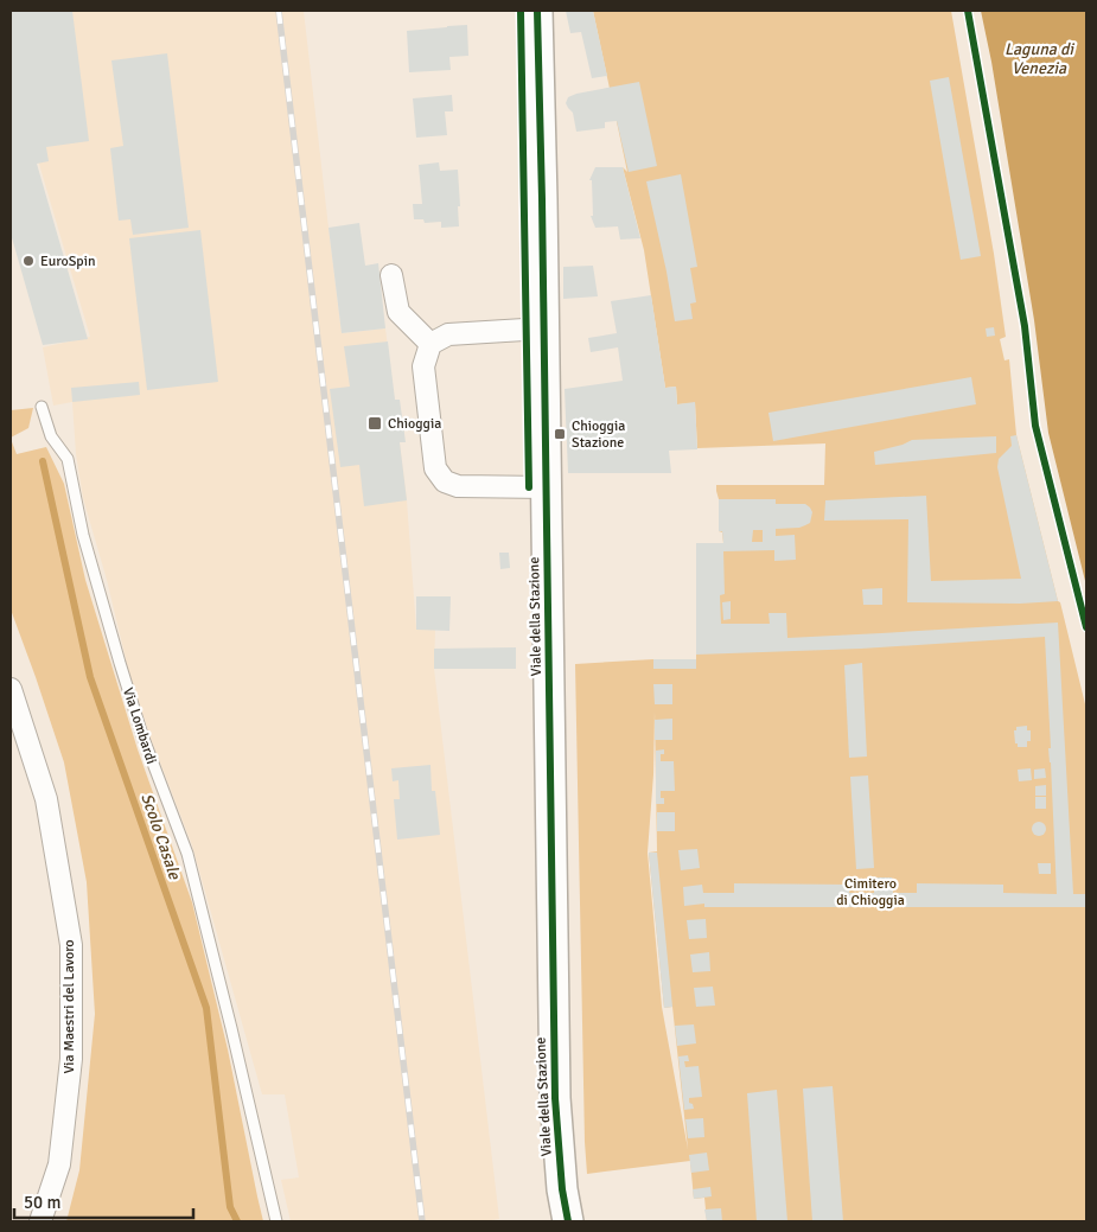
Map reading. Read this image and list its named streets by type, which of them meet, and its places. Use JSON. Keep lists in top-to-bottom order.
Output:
{
  "streets": {
    "street": ["Viale della Stazione", "Via Maestri del Lavoro"],
    "lane": ["Via Lombardi"]
  },
  "water": ["Laguna di Venezia", "Scolo Casale"],
  "parks": ["Cimitero di Chioggia"],
  "places": {
    "other": ["EuroSpin"],
    "transit": ["Chioggia", "Chioggia Stazione"]
  },
  "scale_bar": "50 m"
}
